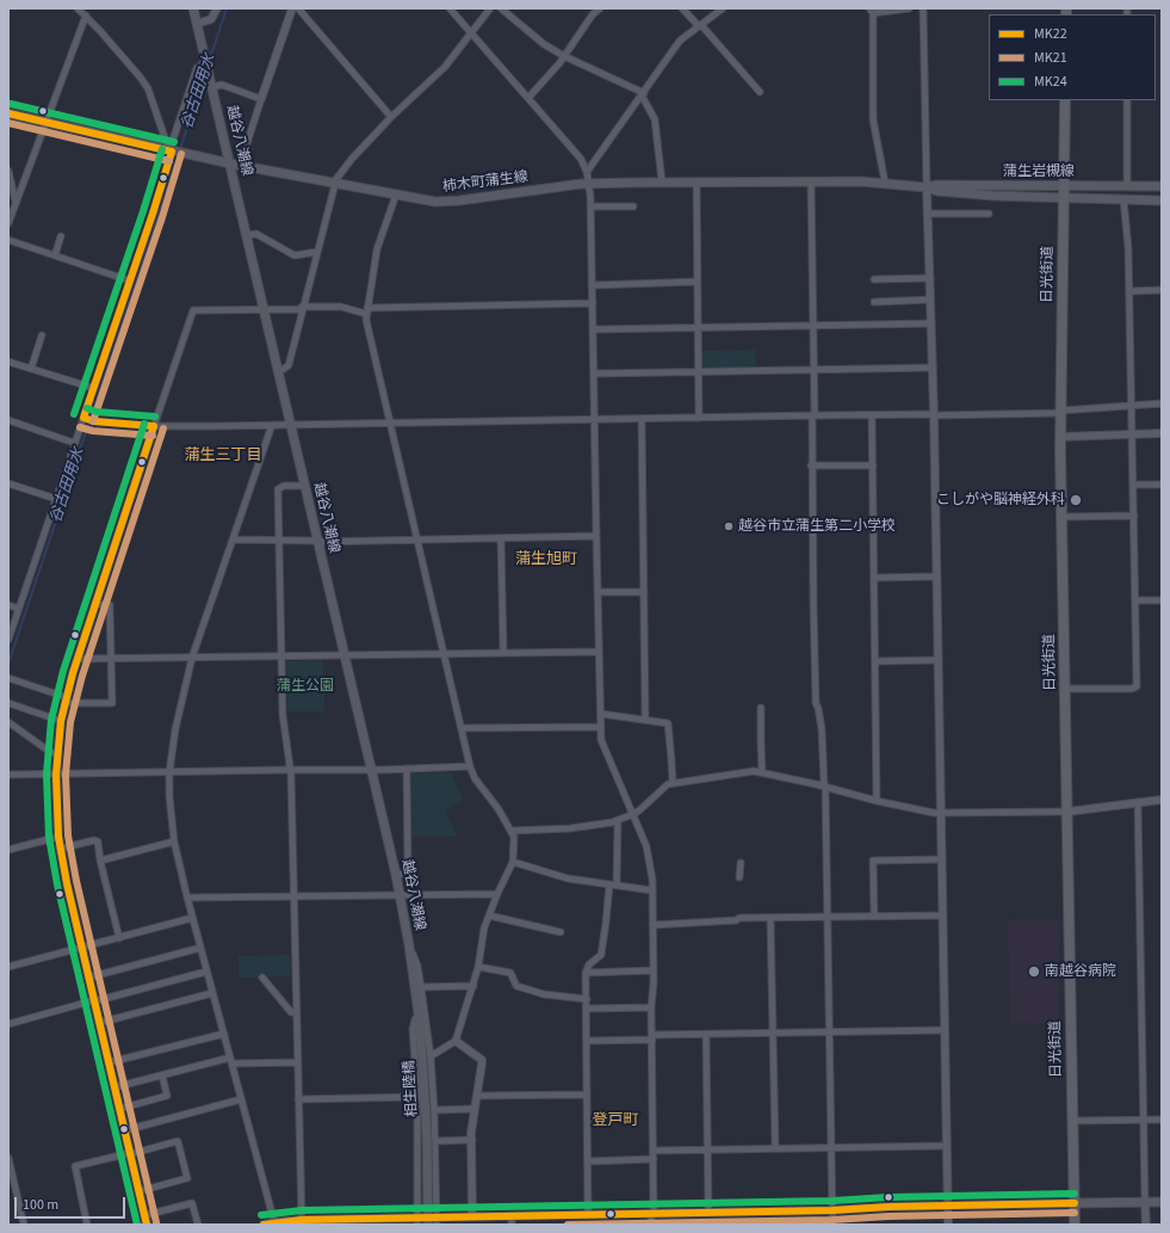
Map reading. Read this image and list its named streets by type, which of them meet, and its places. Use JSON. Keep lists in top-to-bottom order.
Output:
{
  "streets": {
    "main road": [
      "越谷八潮線",
      "蒲生岩槻線",
      "柿木町蒲生線",
      "日光街道",
      "相生陸橋"
    ]
  },
  "crossings": [
    ["越谷八潮線", "柿木町蒲生線"],
    ["越谷八潮線", "相生陸橋"],
    ["蒲生岩槻線", "柿木町蒲生線"],
    ["蒲生岩槻線", "日光街道"]
  ],
  "districts": ["蒲生三丁目", "蒲生旭町", "登戸町"],
  "water": ["谷古田用水"],
  "parks": ["蒲生公園"],
  "places": ["こしがや脳神経外科", "越谷市立蒲生第二小学校", "南越谷病院"],
  "lines": ["transit line MK24", "transit line MK22", "transit line MK21"],
  "legend": ["MK22", "MK21", "MK24"],
  "scale_bar": "100 m"
}
